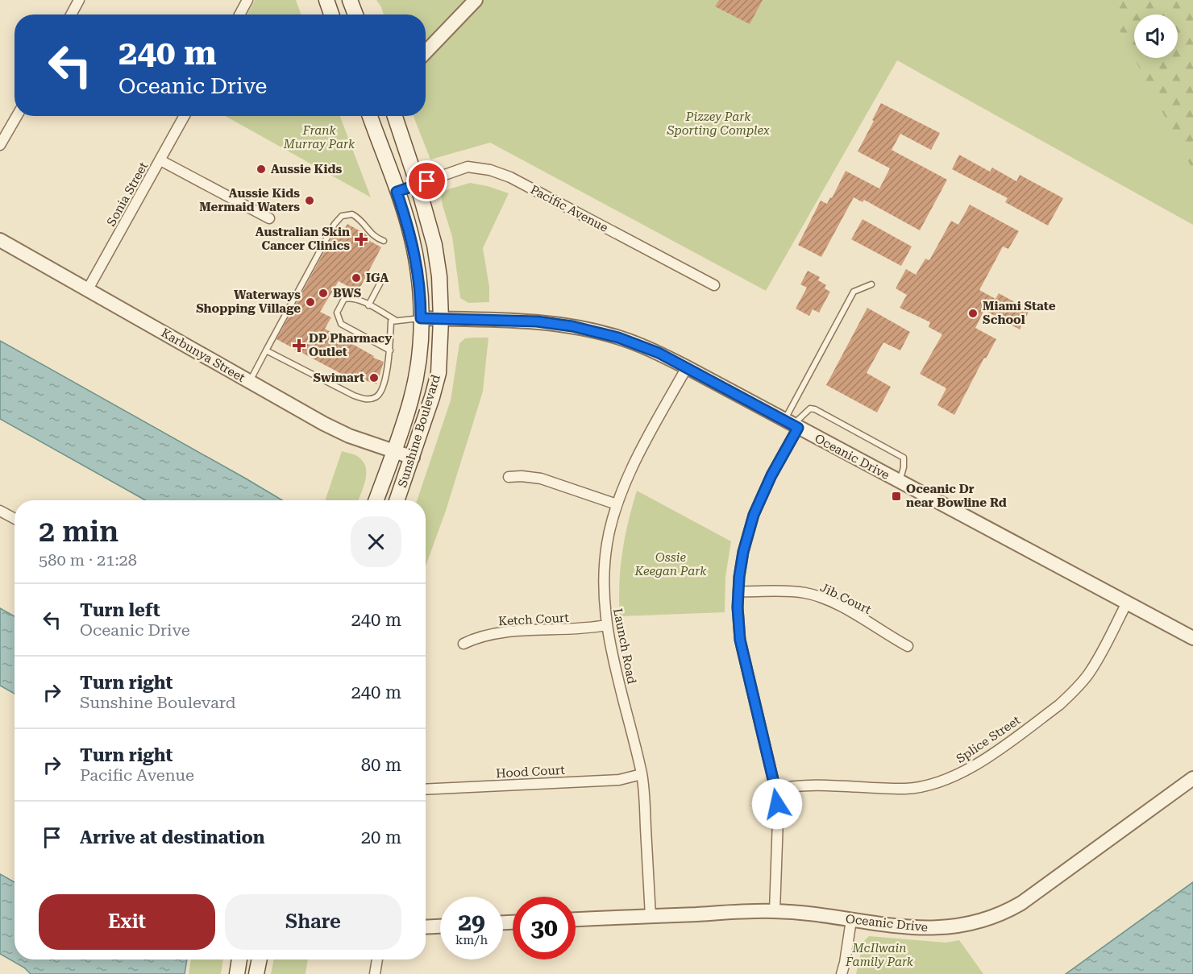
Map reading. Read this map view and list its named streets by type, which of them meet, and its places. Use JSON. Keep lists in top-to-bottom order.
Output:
{
  "streets": {
    "main road": ["Sunshine Boulevard"],
    "street": [
      "Sonia Street",
      "Pacific Avenue",
      "Karbunya Street",
      "Oceanic Drive",
      "Jib Court",
      "Ketch Court",
      "Launch Road",
      "Splice Street",
      "Hood Court"
    ]
  },
  "crossings": [
    ["Sonia Street", "Karbunya Street"],
    ["Pacific Avenue", "Sunshine Boulevard"],
    ["Karbunya Street", "Sunshine Boulevard"],
    ["Sunshine Boulevard", "Oceanic Drive"],
    ["Oceanic Drive", "Launch Road"],
    ["Oceanic Drive", "Splice Street"],
    ["Ketch Court", "Launch Road"],
    ["Launch Road", "Hood Court"]
  ],
  "parks": [
    "Pizzey Park Sporting Complex",
    "Frank Murray Park",
    "Ossie Keegan Park",
    "McIlwain Family Park"
  ],
  "places": {
    "other": [
      "Aussie Kids",
      "Aussie Kids Mermaid Waters",
      "IGA",
      "BWS",
      "Waterways Shopping Village",
      "Miami State School",
      "Swimart"
    ],
    "health": ["Australian Skin Cancer Clinics", "DP Pharmacy Outlet"],
    "transit": ["Oceanic Dr near Bowline Rd"]
  },
  "page": {
    "turn": ["240 m", "Oceanic Drive"],
    "heading": ["2 min", "580 m · 21:28"],
    "list": [
      {
        "name": "Turn left",
        "note": "Oceanic Drive",
        "value": "240 m"
      },
      {
        "name": "Turn right",
        "note": "Sunshine Boulevard",
        "value": "240 m"
      },
      {
        "name": "Turn right",
        "note": "Pacific Avenue",
        "value": "80 m"
      },
      {
        "name": "Arrive at destination",
        "value": "20 m"
      }
    ],
    "buttons": ["Exit", "Share"],
    "speed": "29 km/h",
    "limit": "30"
  }
}
